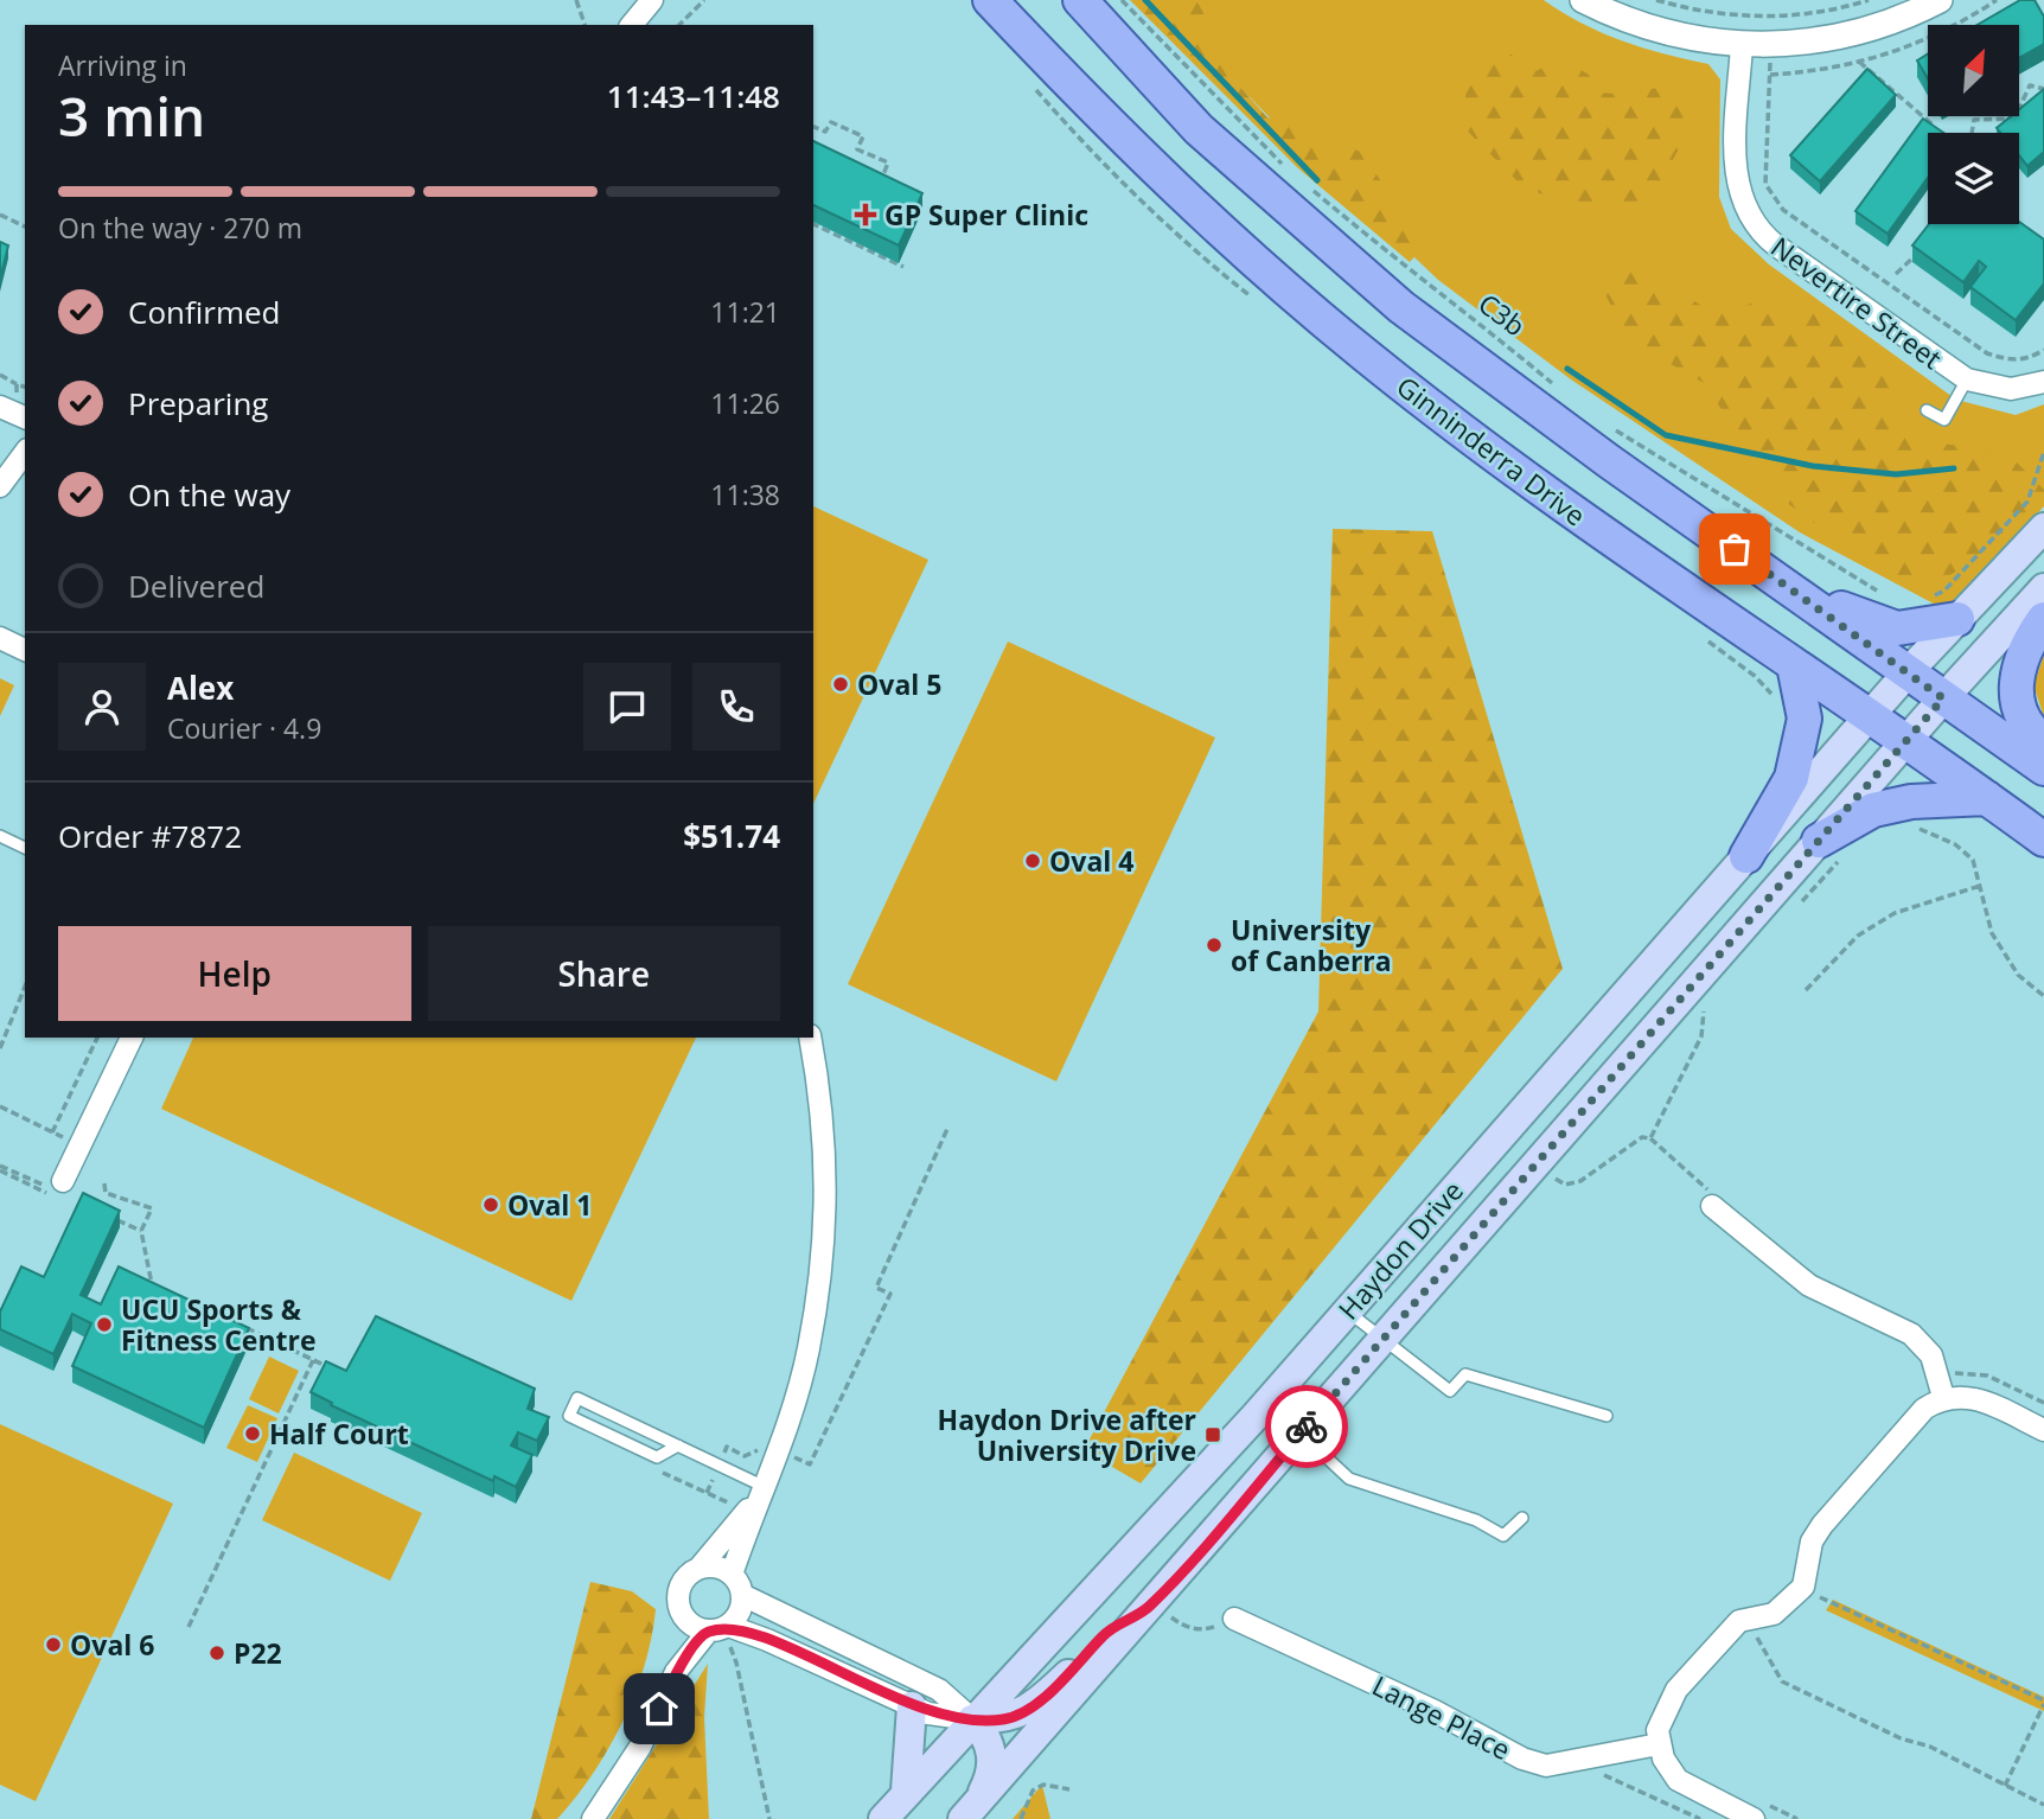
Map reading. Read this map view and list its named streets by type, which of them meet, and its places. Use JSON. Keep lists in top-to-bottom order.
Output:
{
  "streets": {
    "main road": ["Ginninderra Drive", "Haydon Drive"],
    "street": ["Nevertire Street", "Lange Place"],
    "path": ["C3b"]
  },
  "crossings": [
    ["Ginninderra Drive", "Haydon Drive"]
  ],
  "places": {
    "health": ["GP Super Clinic"],
    "other": [
      "Oval 5",
      "Oval 4",
      "University of Canberra",
      "Oval 1",
      "UCU Sports & Fitness Centre",
      "Half Court",
      "Oval 6",
      "P22"
    ],
    "transit": ["Haydon Drive after University Drive"]
  },
  "north": "top right",
  "page": {
    "heading": ["3 min", "Arriving in", "11:43–11:48"],
    "panel": [
      "Alex",
      "Courier · 4.9",
      "Order #7872",
      "$51.74"
    ],
    "bar": "On the way · 270 m",
    "list": [
      ["Confirmed", "11:21"],
      ["Preparing", "11:26"],
      ["On the way", "11:38"],
      "Delivered"
    ],
    "buttons": ["Help", "Share"]
  }
}
